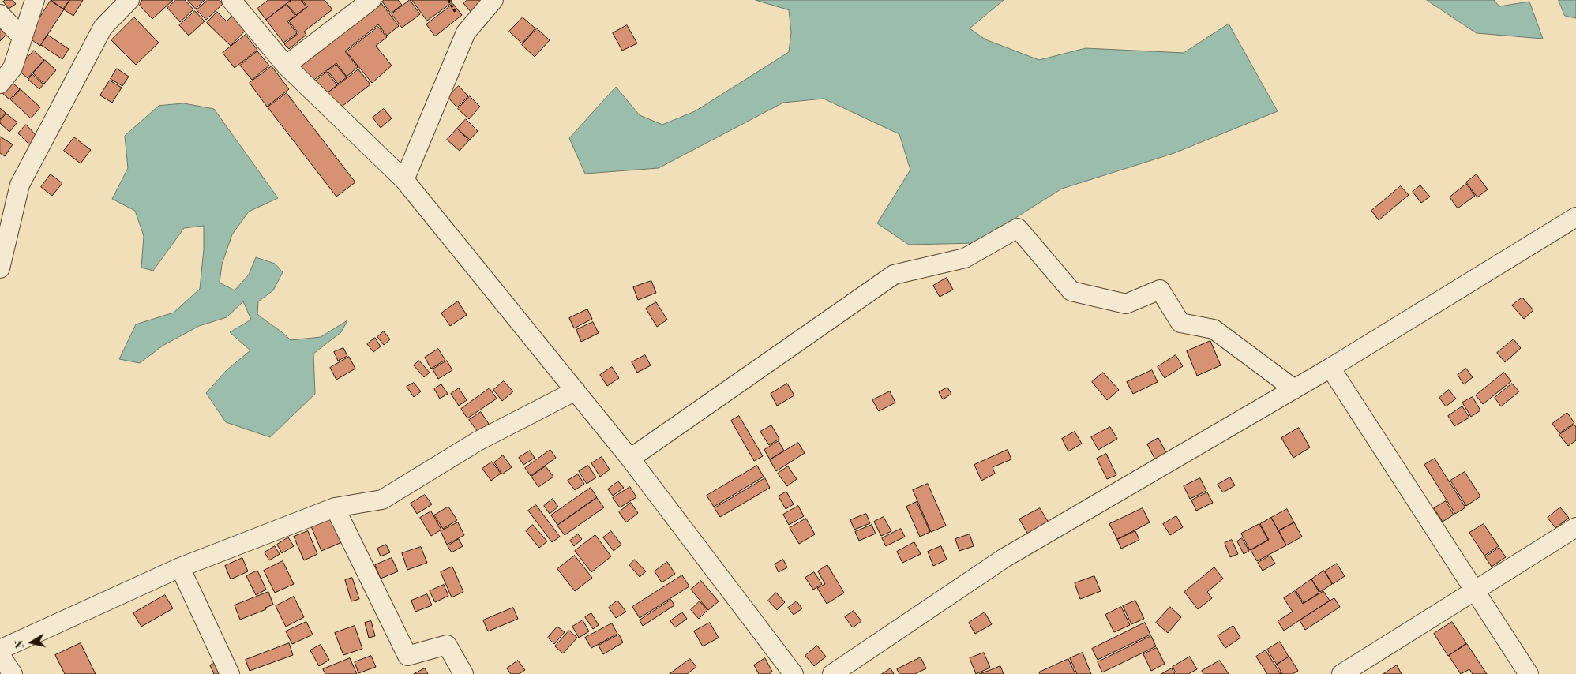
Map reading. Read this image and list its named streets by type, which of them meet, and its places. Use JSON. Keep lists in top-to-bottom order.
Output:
{
  "north": "left"
}
